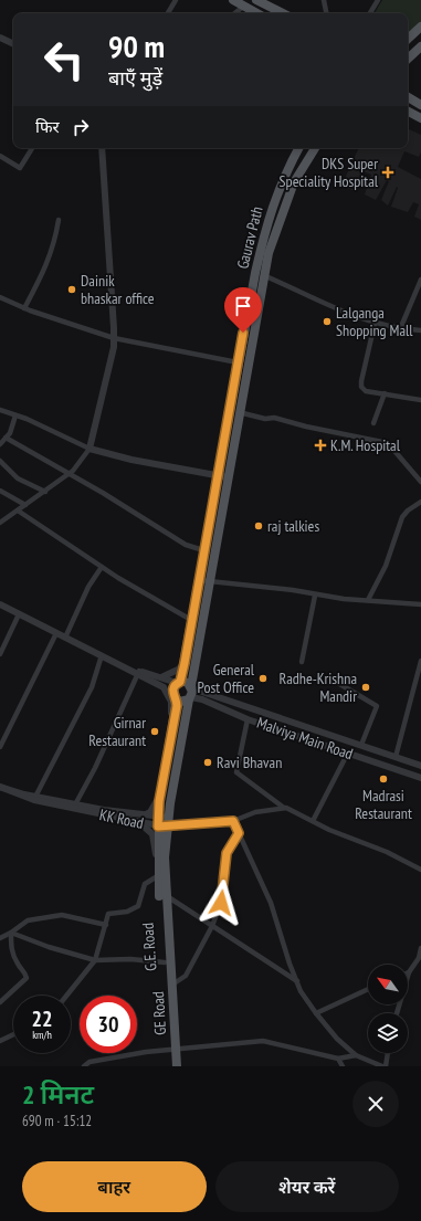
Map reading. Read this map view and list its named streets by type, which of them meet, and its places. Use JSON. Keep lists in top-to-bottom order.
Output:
{
  "streets": {
    "main road": ["Gaurav Path", "G.E. Road", "GE Road"],
    "street": ["Malviya Main Road", "KK Road"]
  },
  "crossings": [
    ["Gaurav Path", "Malviya Main Road"],
    ["KK Road", "G.E. Road"],
    ["KK Road", "GE Road"],
    ["G.E. Road", "GE Road"]
  ],
  "places": {
    "health": ["DKS Super Speciality Hospital", "K.M. Hospital"],
    "other": [
      "Dainik bhaskar office",
      "Lalganga Shopping Mall",
      "raj talkies",
      "General Post Office",
      "Radhe-Krishna Mandir",
      "Girnar Restaurant",
      "Ravi Bhavan",
      "Madrasi Restaurant"
    ]
  },
  "north": "top left",
  "page": {
    "turn": ["90 m", "बाएँ मुड़ें"],
    "then": "फिर",
    "speed": "22 km/h",
    "limit": "30",
    "heading": ["2 मिनट", "690 m · 15:12"],
    "buttons": ["बाहर", "शेयर करें"]
  }
}
